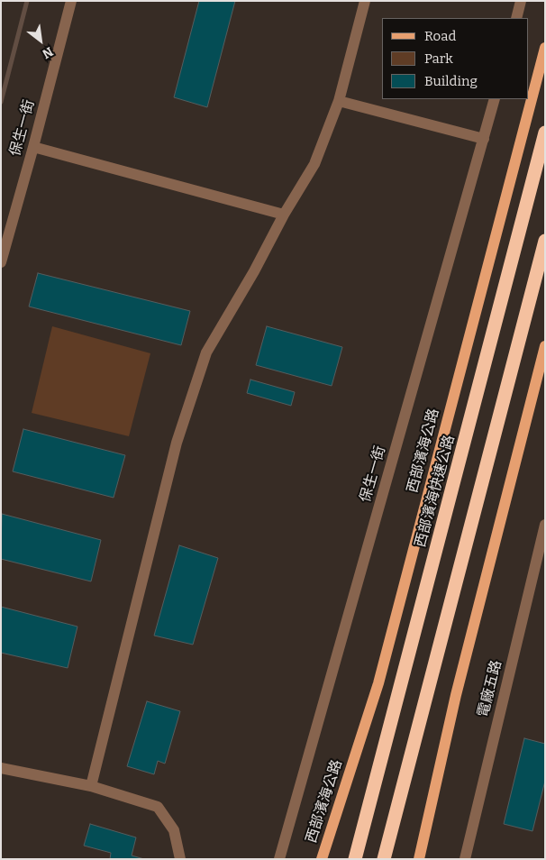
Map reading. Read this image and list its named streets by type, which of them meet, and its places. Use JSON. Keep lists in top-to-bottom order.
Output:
{
  "streets": {
    "highway": ["西部濱海快速公路"],
    "main road": ["西部濱海公路"],
    "street": ["保生一街", "電廠五路"]
  },
  "legend": ["Road", "Park", "Building"],
  "north": "bottom right"
}
